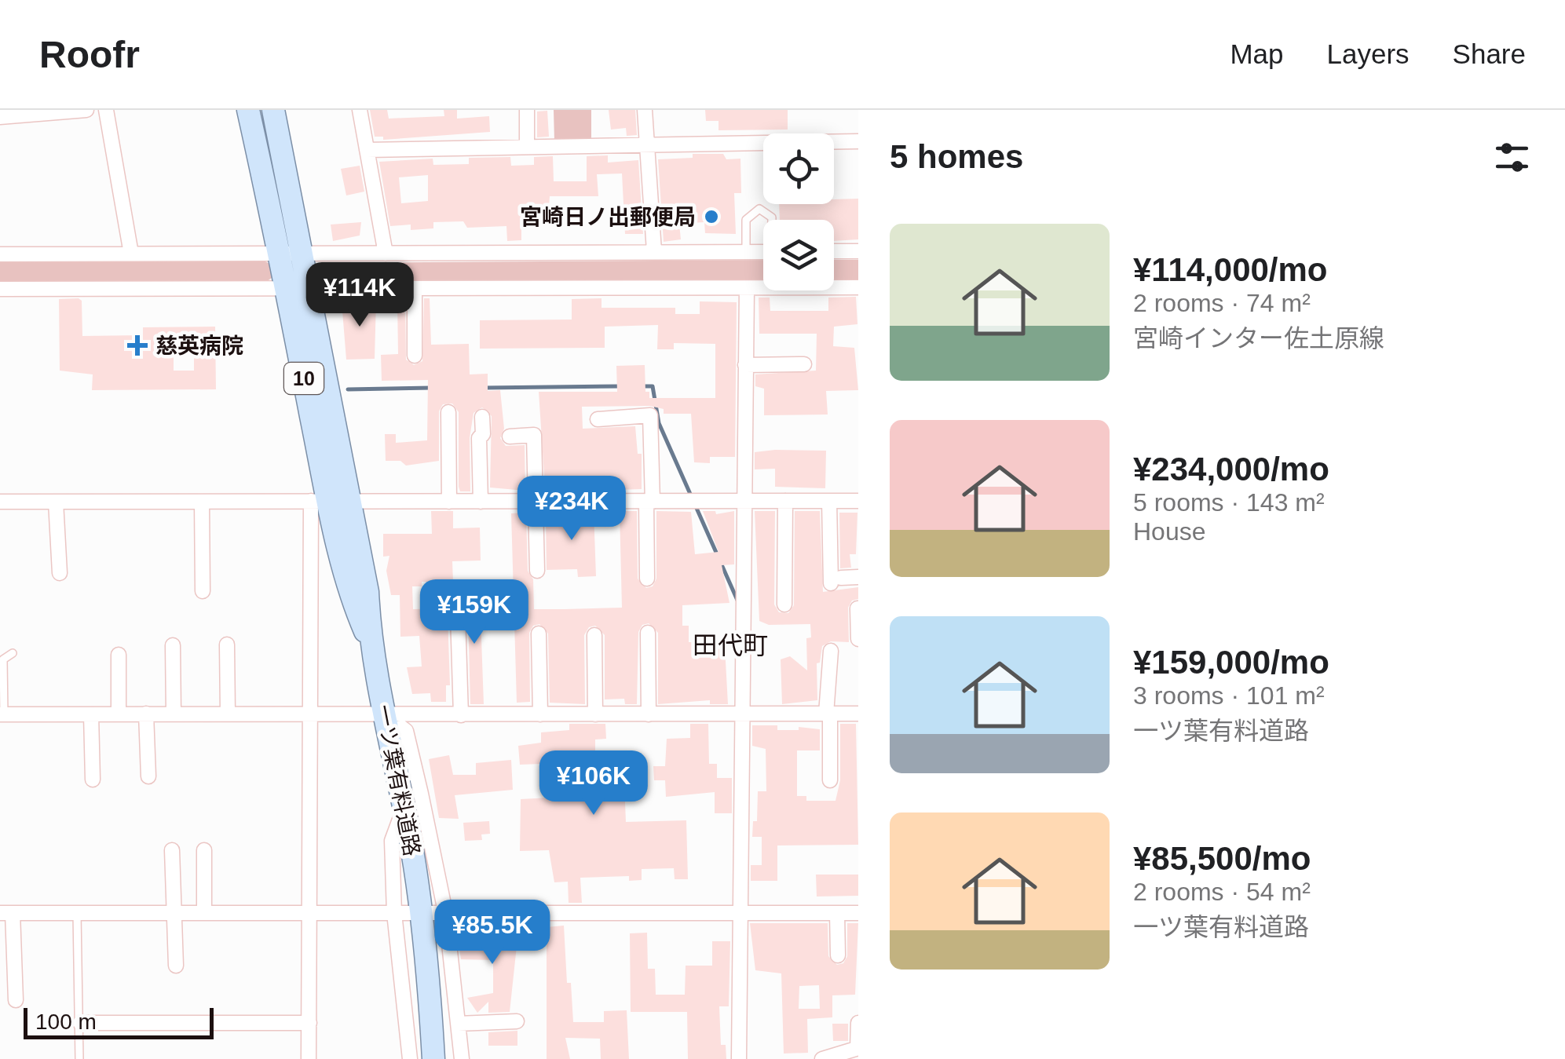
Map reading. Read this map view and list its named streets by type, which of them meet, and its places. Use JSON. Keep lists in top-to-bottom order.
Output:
{
  "streets": {
    "main road": ["10", "一ツ葉有料道路"]
  },
  "crossings": [
    ["10", "一ツ葉有料道路"]
  ],
  "districts": ["田代町"],
  "places": {
    "other": ["宮崎日ノ出郵便局"],
    "health": ["慈英病院"]
  },
  "scale_bar": "100 m",
  "page": {
    "header": "Roofr",
    "nav": ["Map", "Layers", "Share"],
    "heading": "5 homes",
    "list": [
      {
        "name": "¥114,000/mo",
        "note": "2 rooms · 74 m² · 宮崎インター佐土原線"
      },
      {
        "name": "¥234,000/mo",
        "note": "5 rooms · 143 m² · House"
      },
      {
        "name": "¥159,000/mo",
        "note": "3 rooms · 101 m² · 一ツ葉有料道路"
      },
      {
        "name": "¥85,500/mo",
        "note": "2 rooms · 54 m² · 一ツ葉有料道路"
      }
    ],
    "price": [
      "¥114K",
      "¥234K",
      "¥159K",
      "¥106K",
      "¥85.5K"
    ],
    "scale": "100 m"
  }
}
